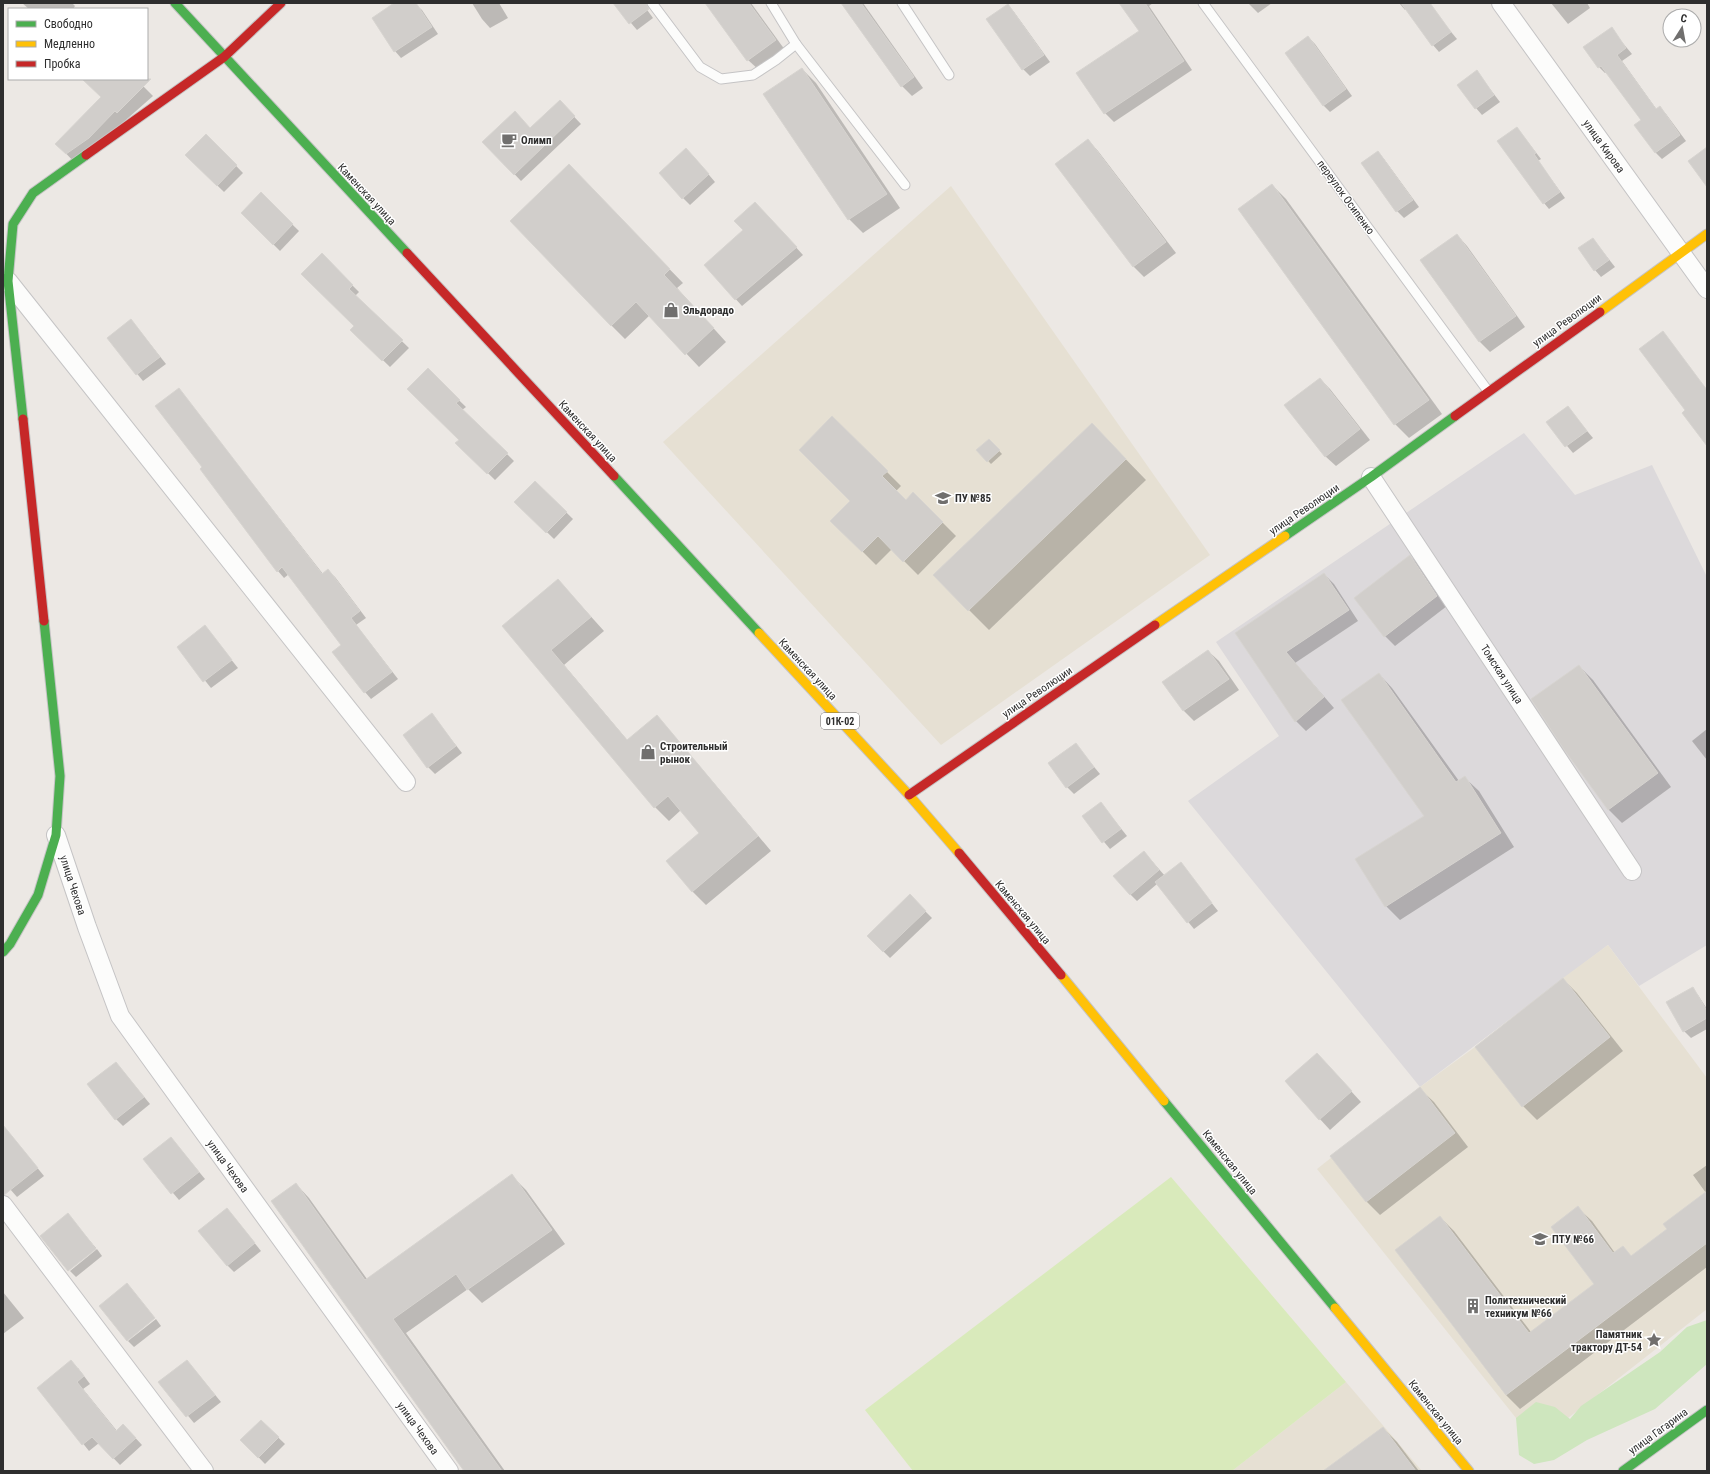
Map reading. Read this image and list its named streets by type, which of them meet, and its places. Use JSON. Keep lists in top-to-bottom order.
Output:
{
  "streets": {
    "street": [
      "улица Кирова",
      "Каменская улица",
      "улица Революции",
      "Томская улица",
      "01К-02",
      "улица Чехова",
      "улица Гагарина"
    ],
    "lane": ["переулок Осипенко"]
  },
  "crossings": [
    ["улица Кирова", "улица Революции"],
    ["Каменская улица", "улица Революции"],
    ["переулок Осипенко", "улица Революции"],
    ["улица Революции", "Томская улица"]
  ],
  "places": {
    "cafe": ["Олимп"],
    "shop": ["Эльдорадо", "Строительный рынок"],
    "school or university": ["ПУ №85", "ПТУ №66"],
    "building": ["Политехнический техникум №66"],
    "place": ["Памятник трактору ДТ-54"]
  },
  "legend": ["Свободно", "Медленно", "Пробка"],
  "north": "top"
}
